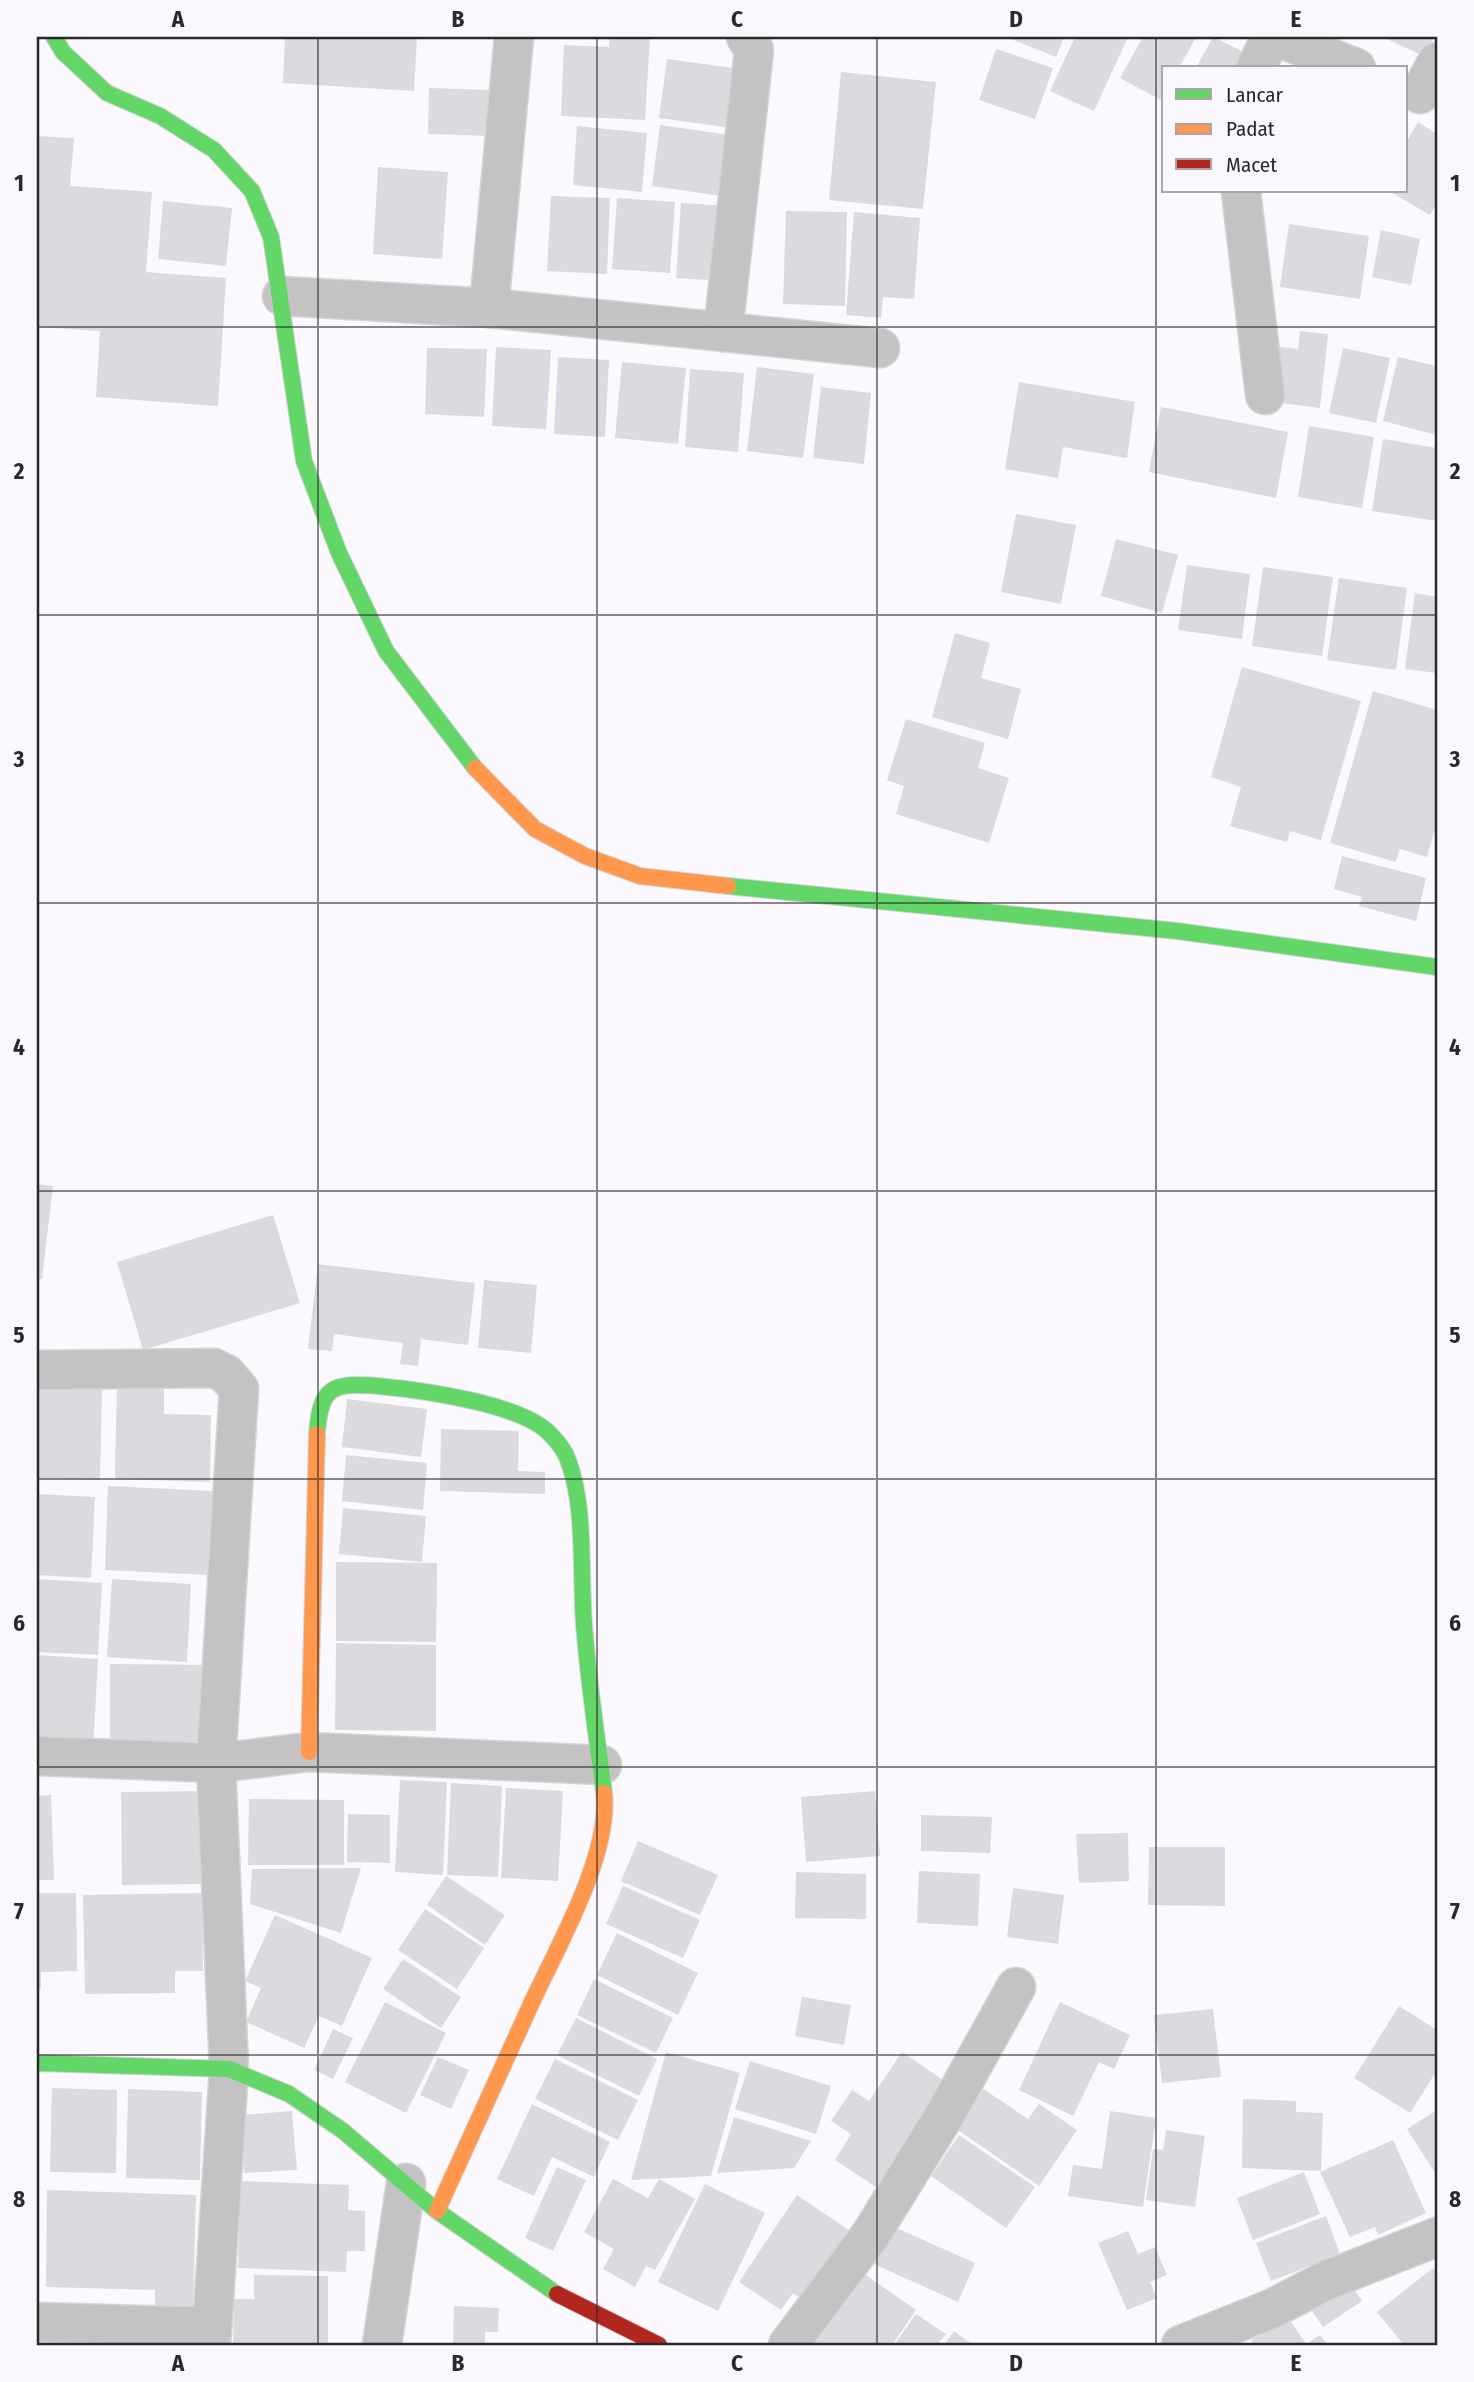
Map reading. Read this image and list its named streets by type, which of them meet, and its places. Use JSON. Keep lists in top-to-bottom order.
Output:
{
  "legend": ["Lancar", "Padat", "Macet"],
  "grid": {
    "columns": [
      "A",
      "B",
      "C",
      "D",
      "E"
    ],
    "rows": [
      "1",
      "2",
      "3",
      "4",
      "5",
      "6",
      "7",
      "8"
    ]
  }
}
